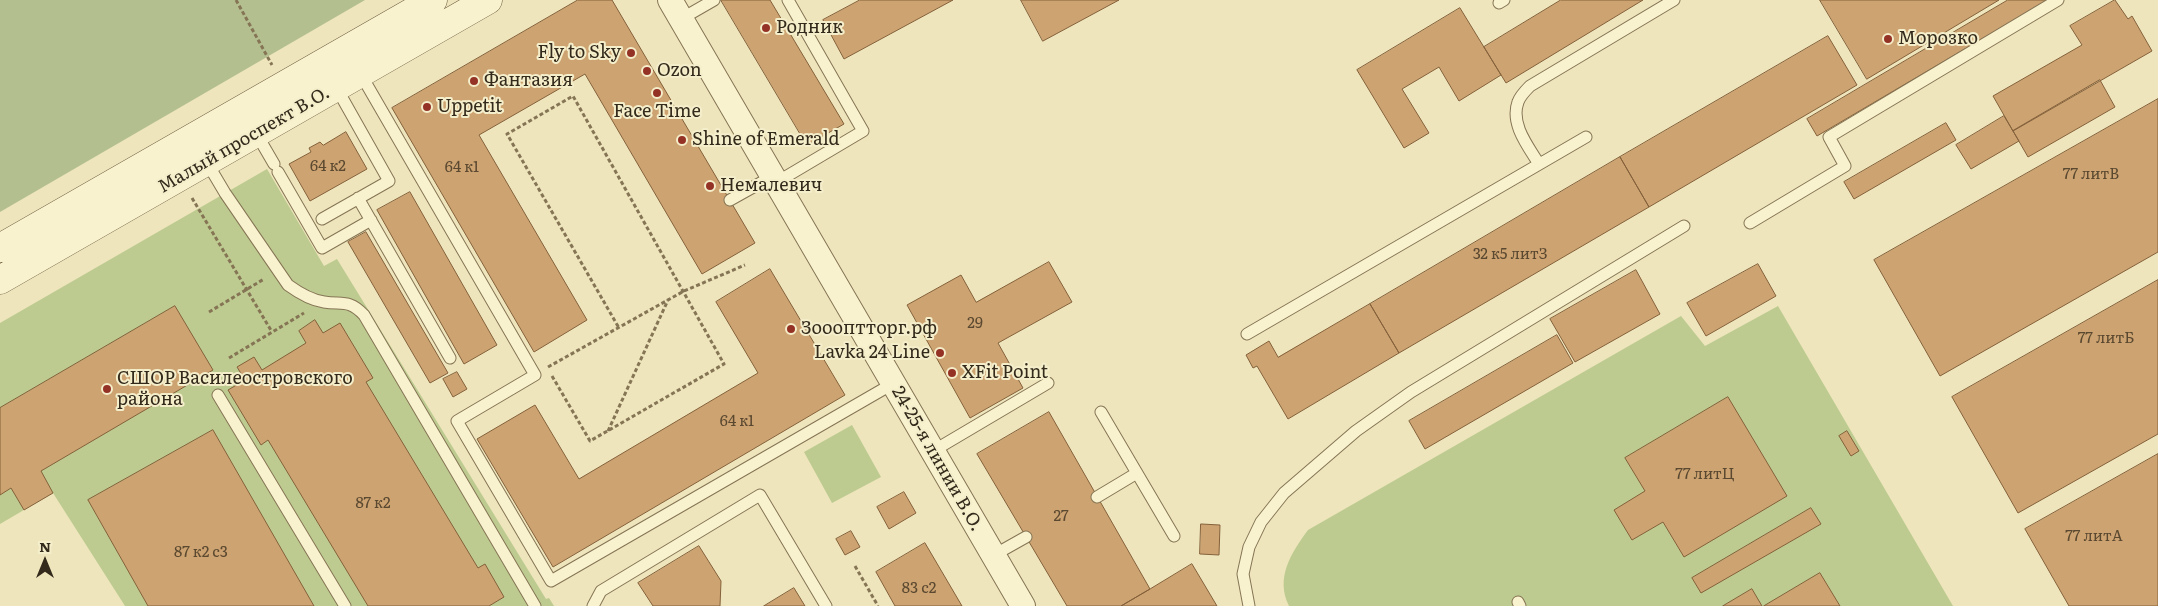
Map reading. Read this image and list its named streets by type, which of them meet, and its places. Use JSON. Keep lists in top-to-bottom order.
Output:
{
  "streets": {
    "main road": ["Малый проспект В.О."],
    "street": ["24-25-я линии В.О."]
  },
  "places": [
    "Родник",
    "Морозко",
    "Fly to Sky",
    "Ozon",
    "Фантазия",
    "Face Time",
    "Uppetit",
    "Shine of Emerald",
    "Немалевич",
    "Зоооптторг.рф",
    "Lavka 24 Line",
    "XFit Point",
    "СШОР Василеостровского района"
  ],
  "house_numbers": [
    "64 к2",
    "64 к1",
    "77 литВ",
    "32 к5 литЗ",
    "29",
    "77 литБ",
    "64 к1",
    "77 литЦ",
    "87 к2",
    "27",
    "77 литА",
    "87 к2 с3",
    "83 с2"
  ],
  "north": "top"
}
